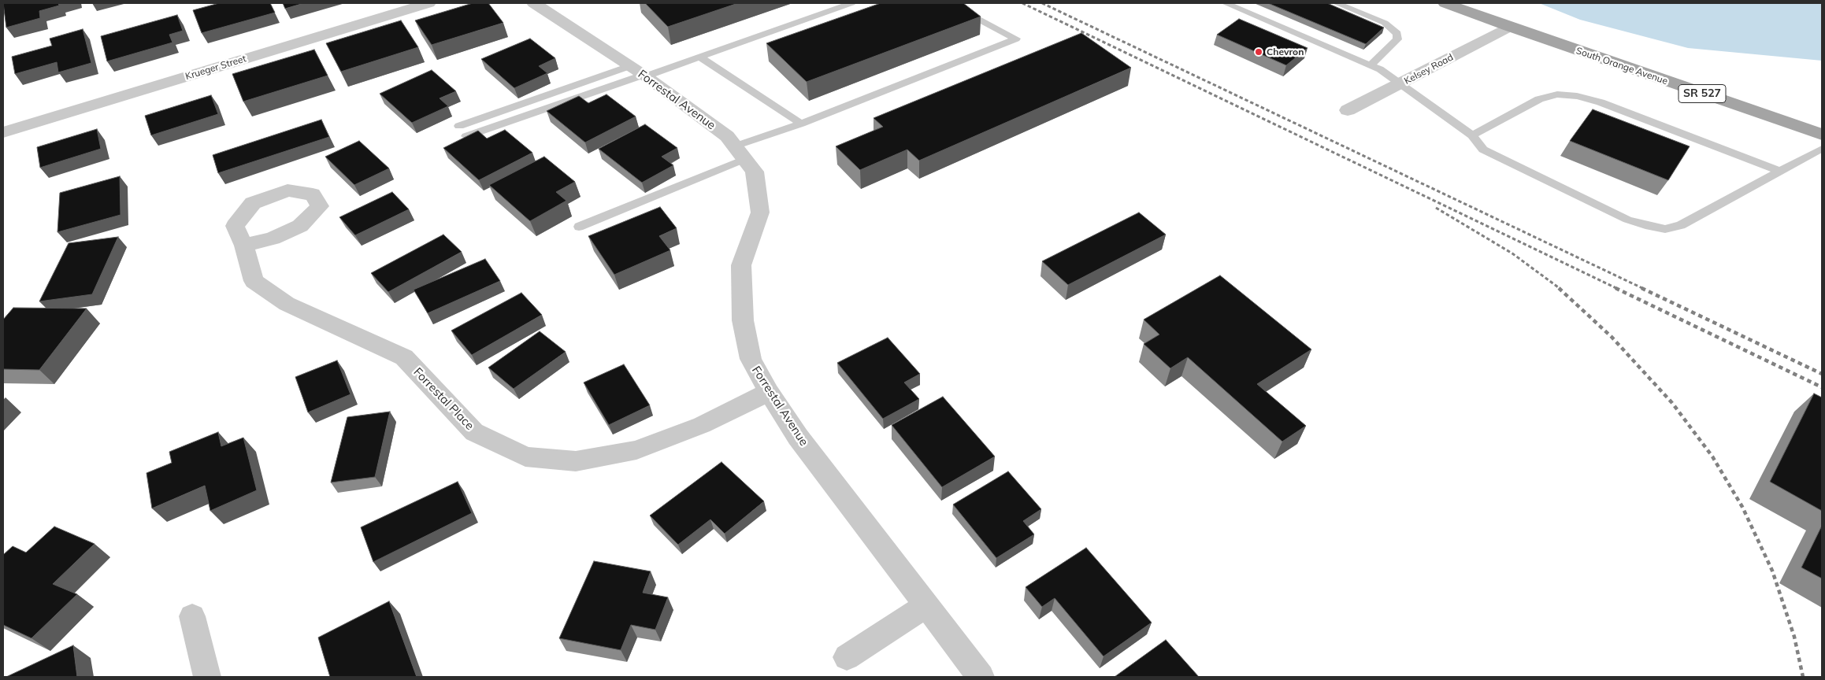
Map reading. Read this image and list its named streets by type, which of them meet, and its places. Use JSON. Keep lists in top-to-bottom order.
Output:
{
  "streets": {
    "main road": ["South Orange Avenue", "SR 527"],
    "street": [
      "Krueger Street",
      "Kelsey Road",
      "Forrestal Avenue",
      "Forrestal Place"
    ]
  },
  "crossings": [
    ["South Orange Avenue", "Kelsey Road"],
    ["Forrestal Avenue", "Forrestal Place"]
  ],
  "places": ["Chevron"]
}
